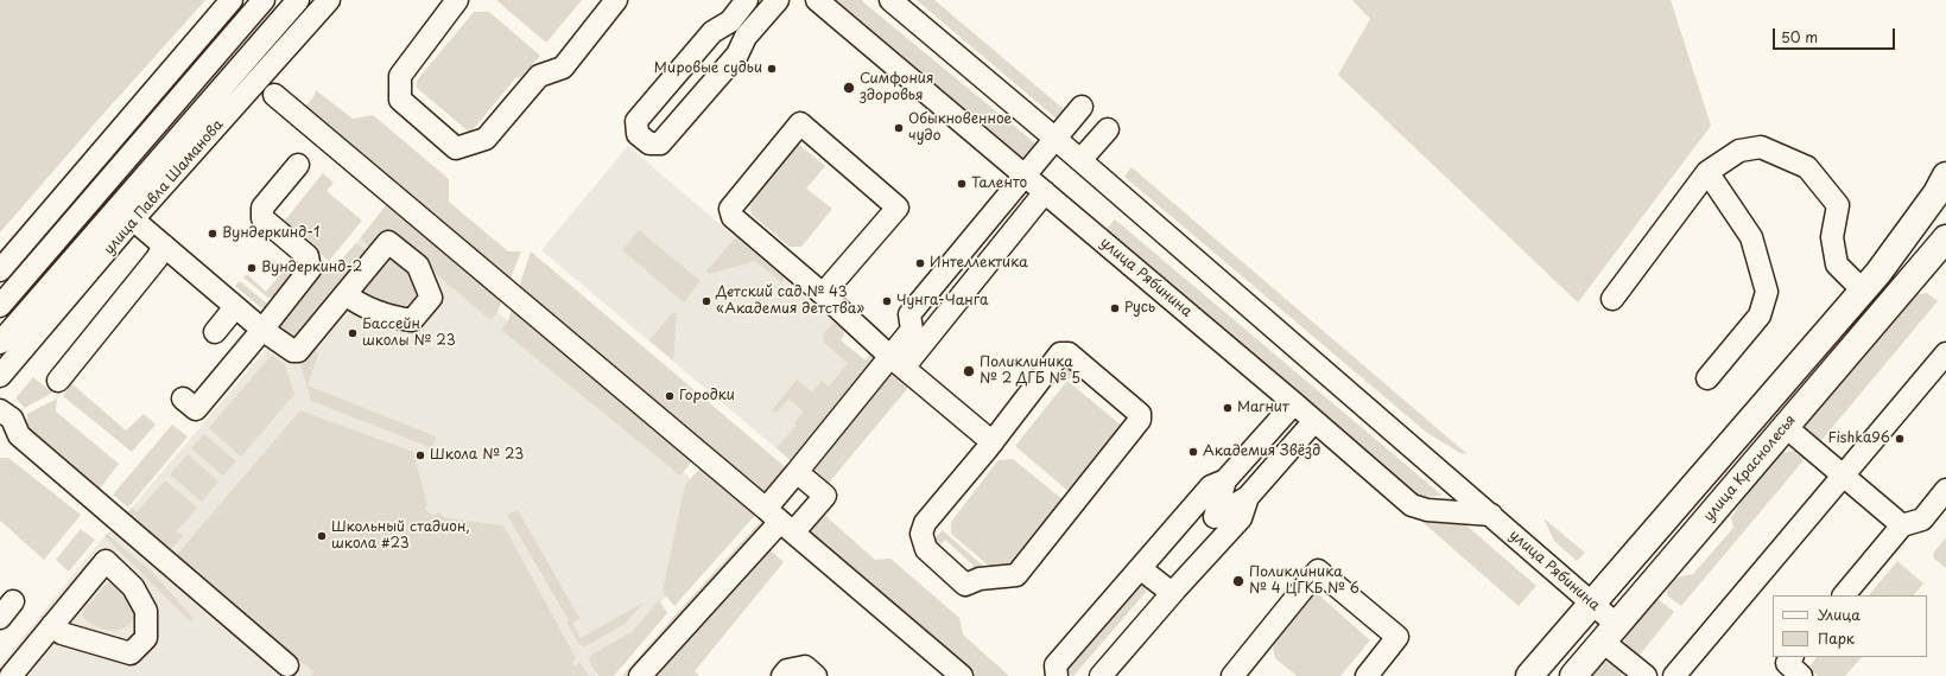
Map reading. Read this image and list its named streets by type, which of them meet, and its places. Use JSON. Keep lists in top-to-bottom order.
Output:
{
  "streets": {
    "main road": ["улица Краснолесья"],
    "street": ["улица Павла Шаманова", "улица Рябинина"]
  },
  "crossings": [
    ["улица Рябинина", "улица Краснолесья"]
  ],
  "places": [
    "Мировые судьи",
    "Симфония здоровья",
    "Обыкновенное чудо",
    "Таленто",
    "Вундеркинд-1",
    "Интеллектика",
    "Вундеркинд-2",
    "Детский сад № 43 «Академия детства»",
    "Чунга-Чанга",
    "Русь",
    "Бассейн школы № 23",
    "Поликлиника № 2 ДГБ № 5",
    "Городки",
    "Магнит",
    "Fishka96",
    "Академия Звёзд",
    "Школа № 23",
    "Школьный стадион, школа #23",
    "Поликлиника № 4 ЦГКБ № 6"
  ],
  "legend": ["Улица", "Парк"],
  "scale_bar": "50 m"
}
